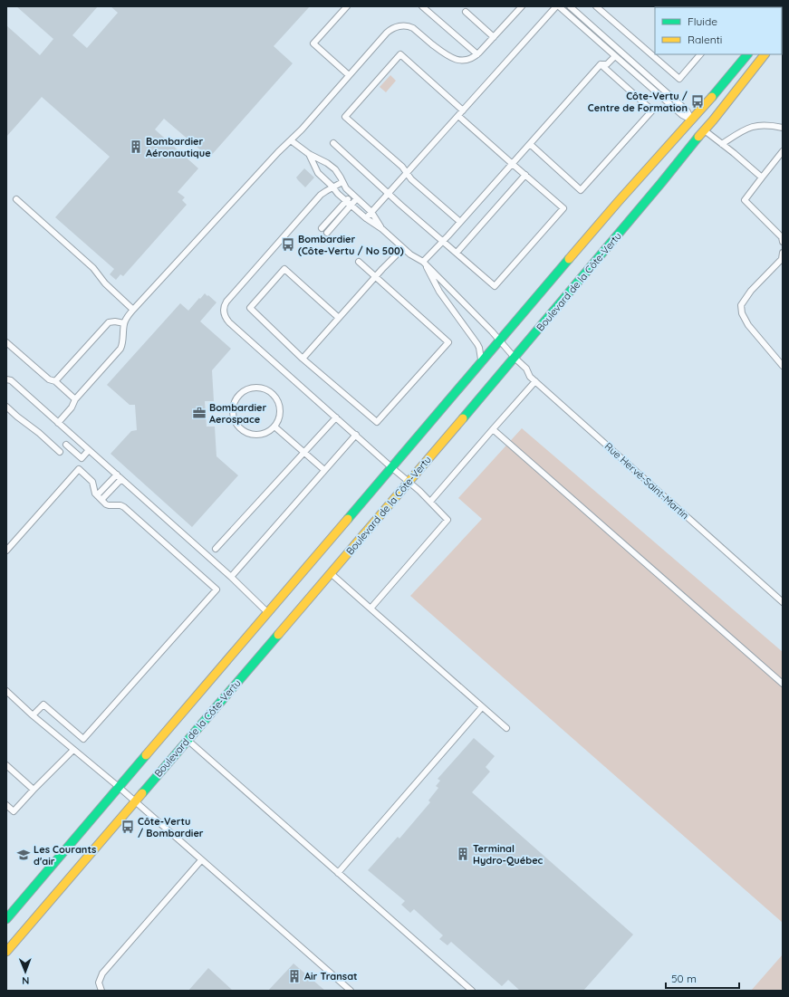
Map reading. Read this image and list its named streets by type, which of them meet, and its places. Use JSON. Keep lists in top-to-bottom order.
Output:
{
  "streets": {
    "street": ["Boulevard de la Côte-Vertu"],
    "lane": ["Rue Hervé-Saint-Martin"]
  },
  "crossings": [
    ["Boulevard de la Côte-Vertu", "Rue Hervé-Saint-Martin"]
  ],
  "places": {
    "bus stop": ["Côte-Vertu / Centre de Formation", "Bombardier (Côte-Vertu / No 500)", "Côte-Vertu / Bombardier"],
    "building": ["Bombardier Aéronautique", "Terminal Hydro-Québec", "Air Transat"],
    "office": ["Bombardier Aerospace"],
    "school or university": ["Les Courants d'air"]
  },
  "legend": ["Fluide", "Ralenti"],
  "scale_bar": "50 m",
  "north": "bottom"
}
